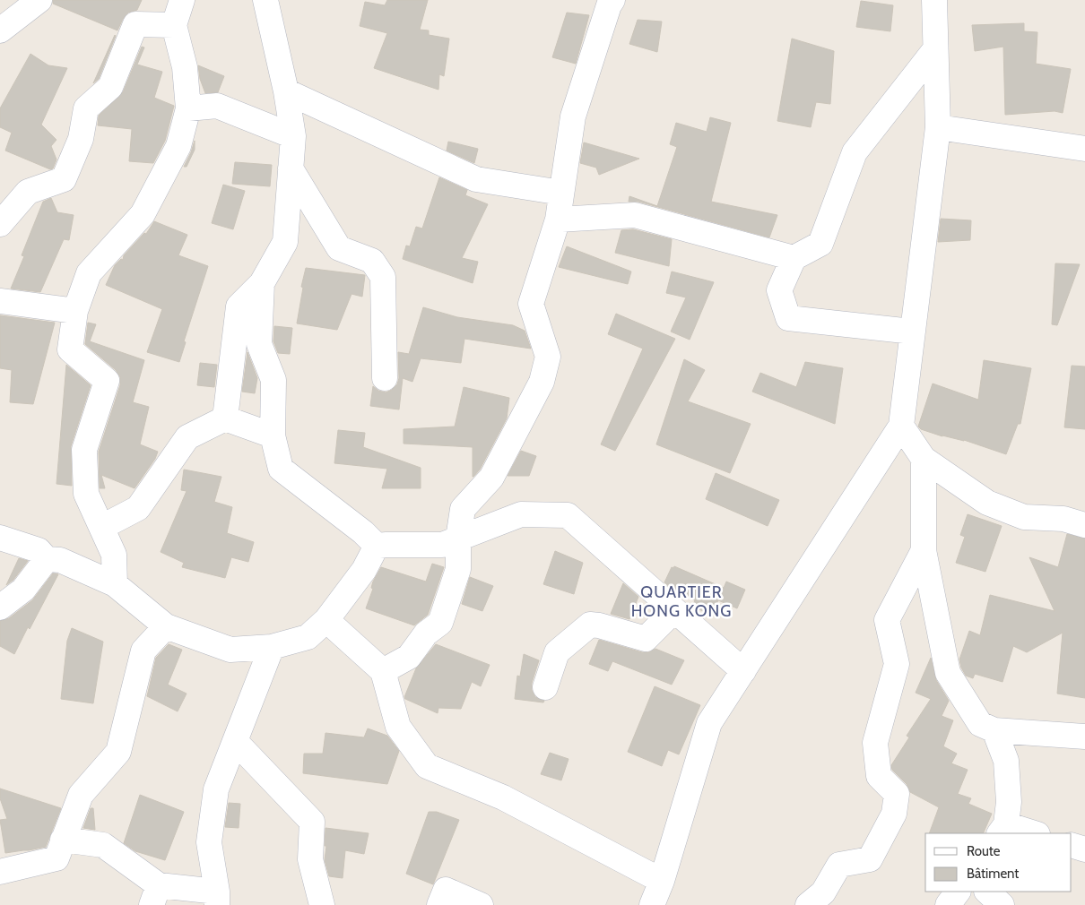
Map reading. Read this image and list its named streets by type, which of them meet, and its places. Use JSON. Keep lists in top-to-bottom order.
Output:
{
  "districts": ["QUARTIER HONG KONG"],
  "legend": ["Route", "Bâtiment"]
}
